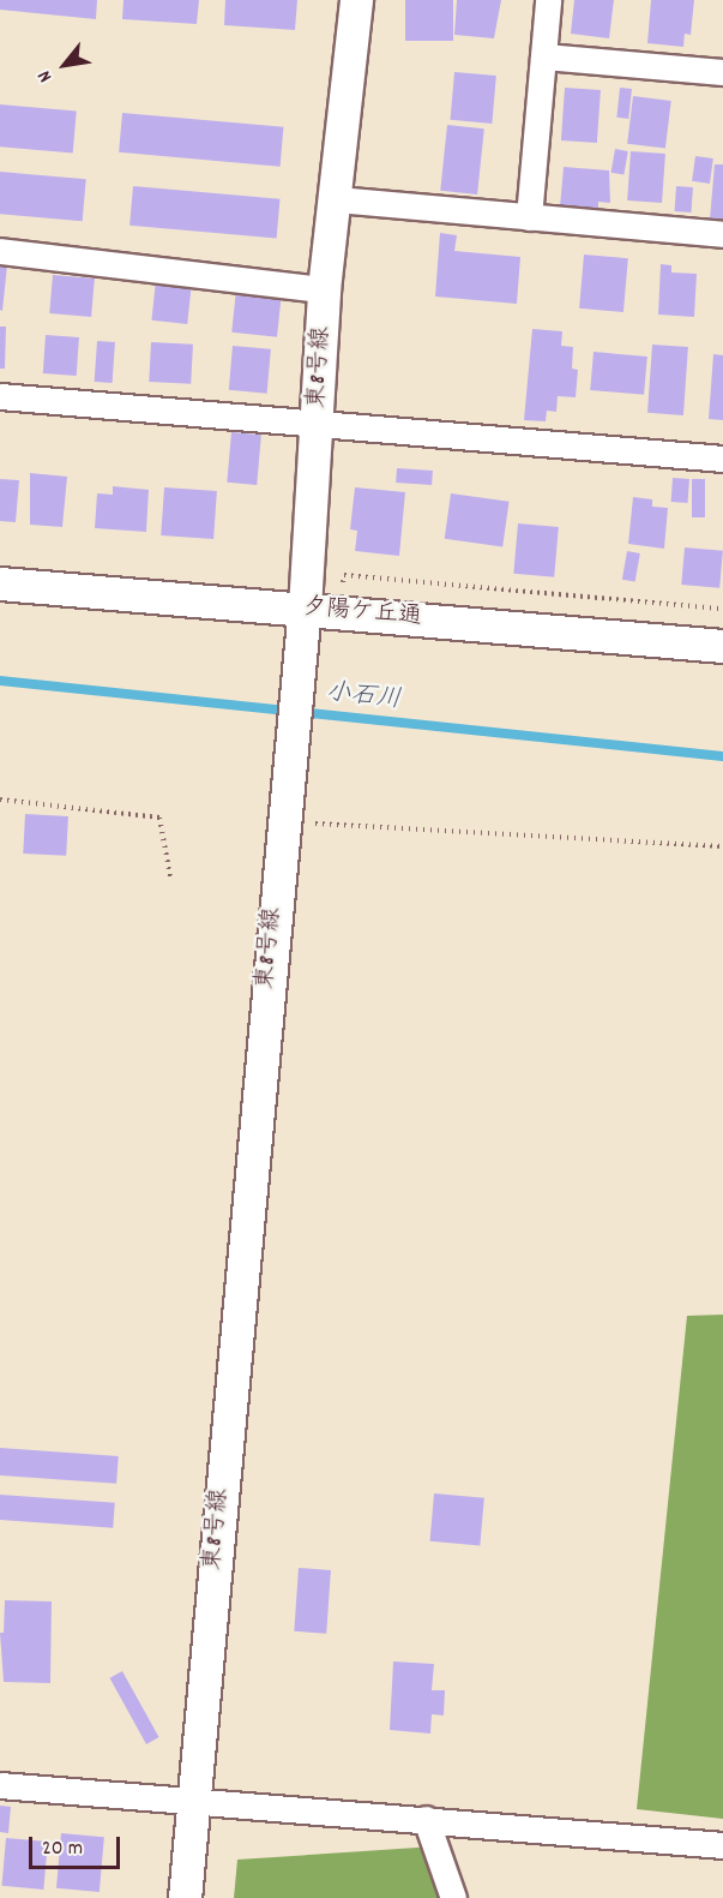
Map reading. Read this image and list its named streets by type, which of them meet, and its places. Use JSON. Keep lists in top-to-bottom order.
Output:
{
  "streets": {
    "street": ["東8号線", "夕陽ケ丘通"]
  },
  "crossings": [
    ["東8号線", "夕陽ケ丘通"]
  ],
  "water": ["小石川"],
  "scale_bar": "20 m",
  "north": "bottom left"
}
